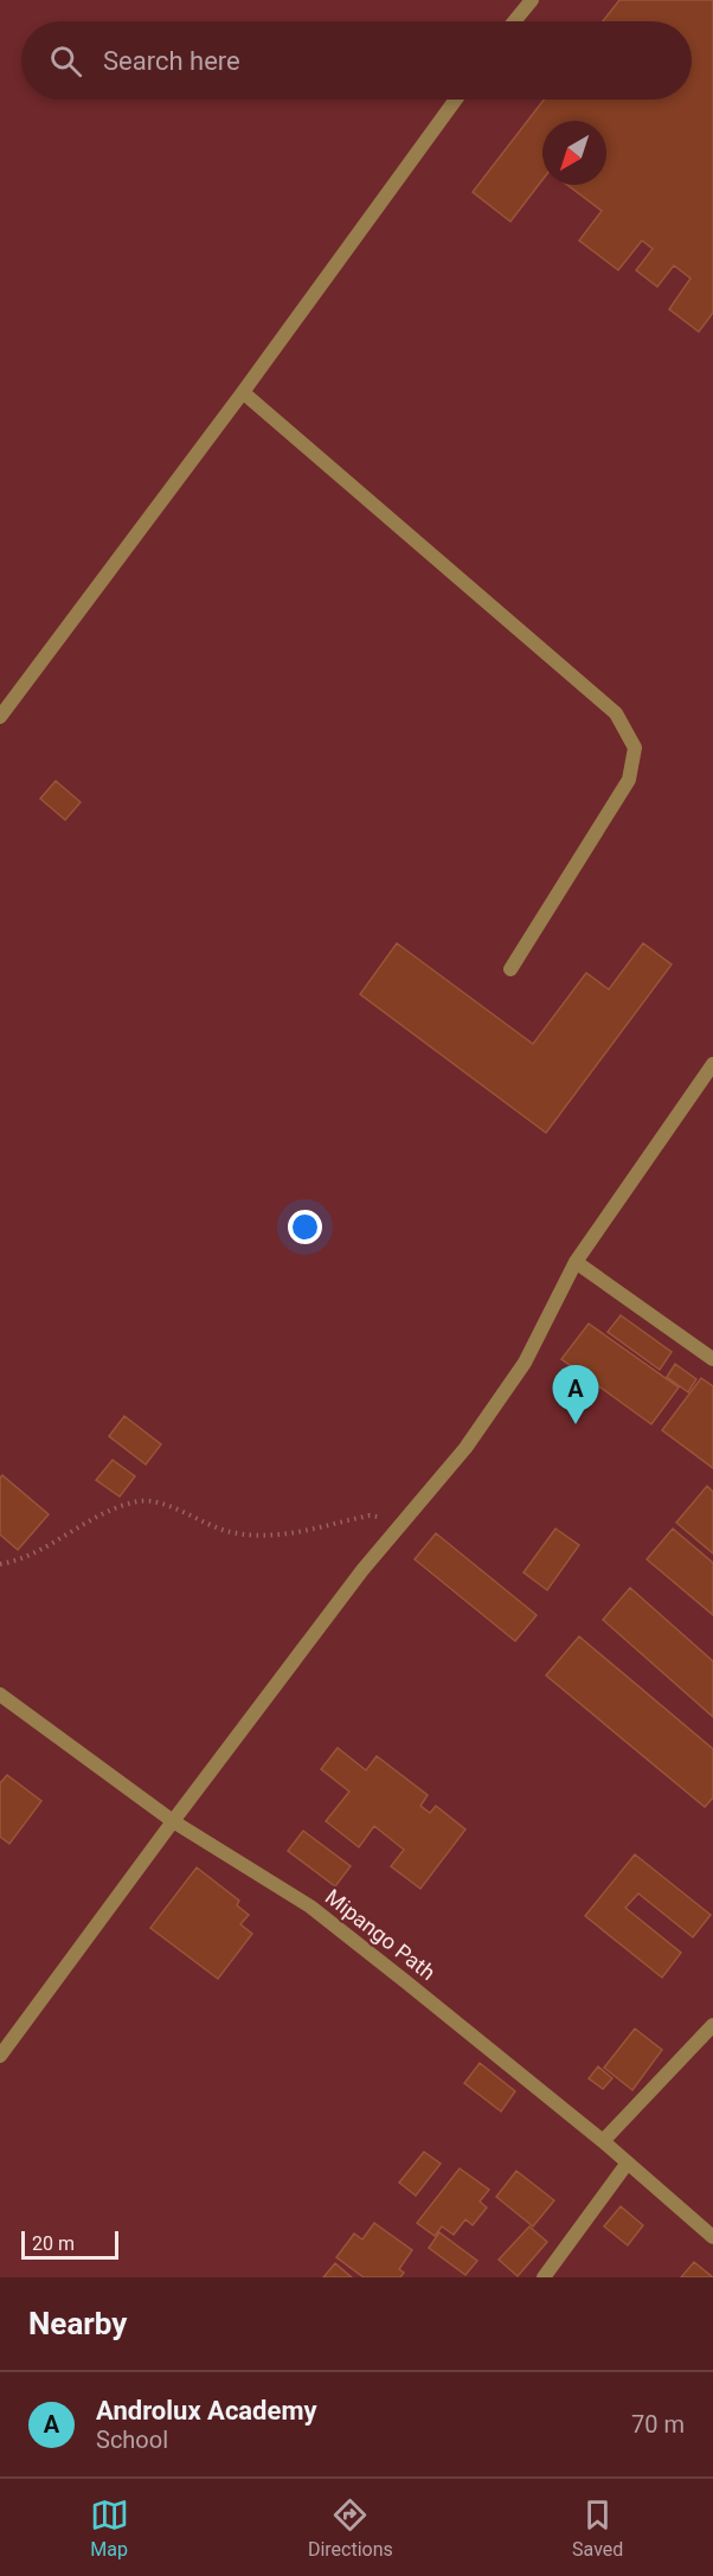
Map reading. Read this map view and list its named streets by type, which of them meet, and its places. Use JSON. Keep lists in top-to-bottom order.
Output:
{
  "streets": {
    "street": ["Mipango Path"]
  },
  "scale_bar": "20 m",
  "north": "bottom left",
  "page": {
    "search": "Search here",
    "pins": "A",
    "scale": "20 m",
    "heading": "Nearby",
    "list": [
      {
        "mark": "A",
        "name": "Androlux Academy",
        "note": "School",
        "value": "70 m"
      }
    ],
    "nav": ["Map", "Directions", "Saved"]
  }
}
